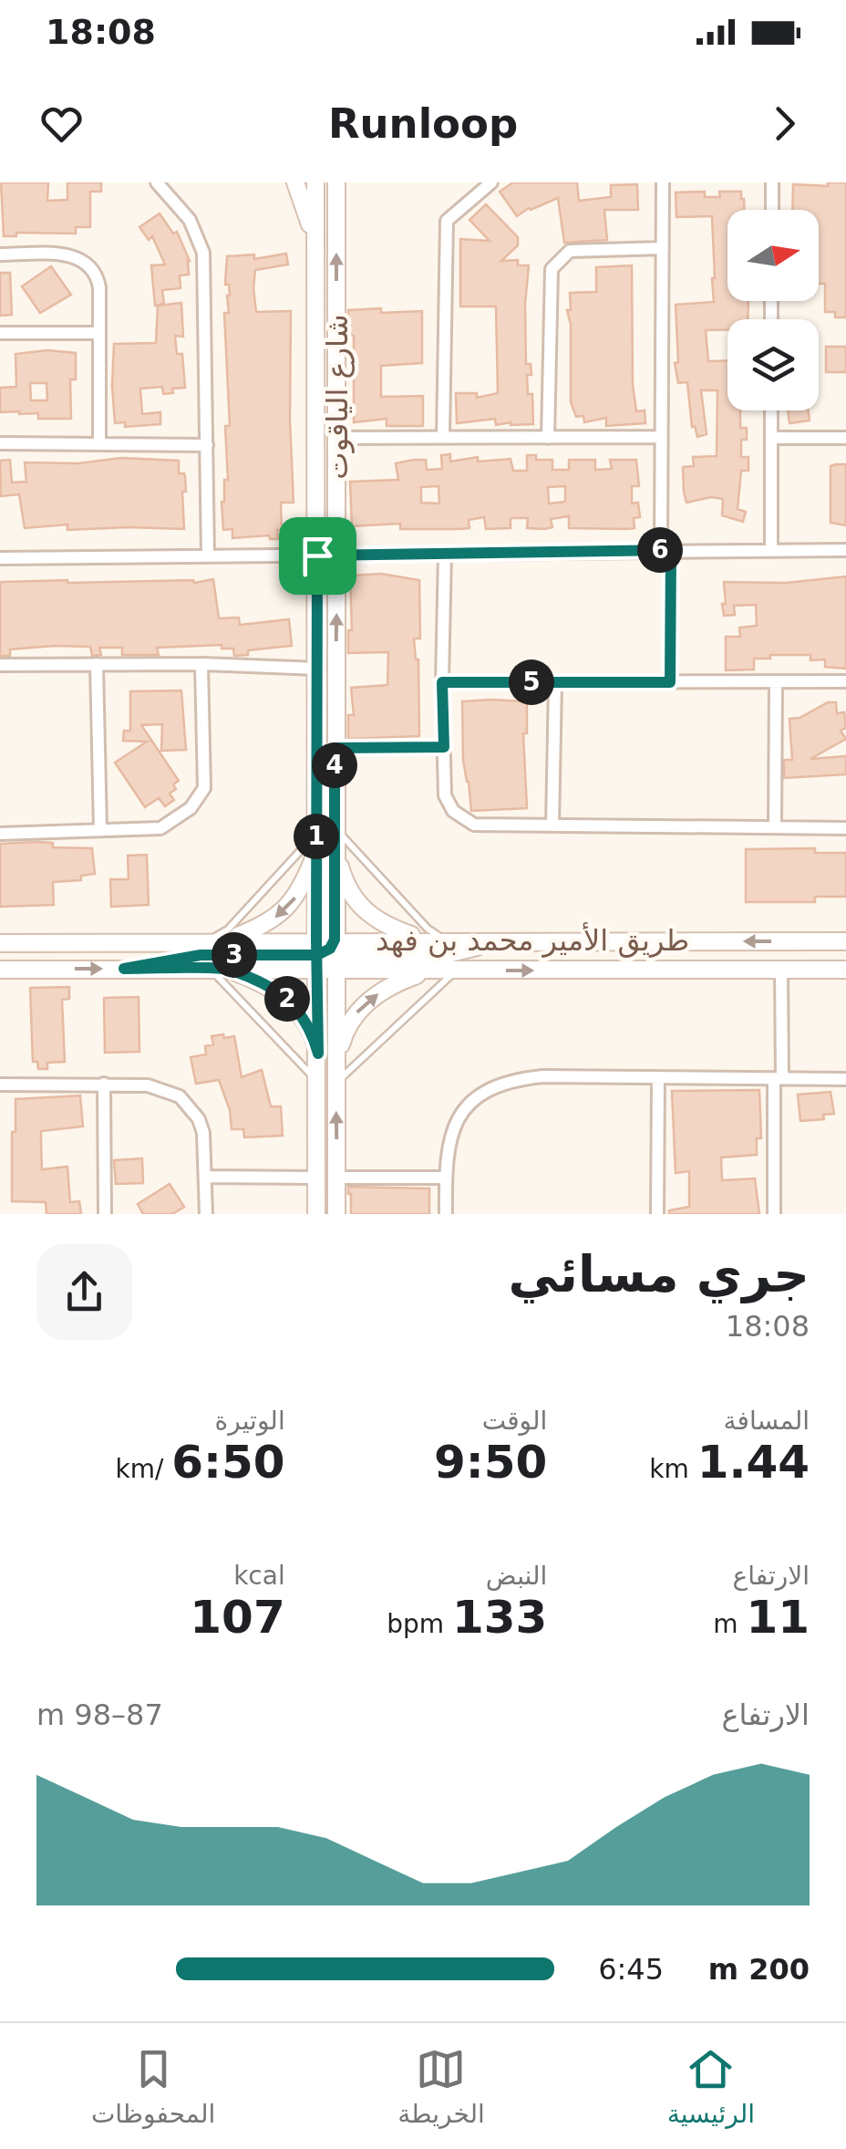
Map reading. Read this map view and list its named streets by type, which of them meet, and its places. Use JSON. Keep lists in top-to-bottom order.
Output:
{
  "streets": {
    "street": ["شارع الياقوت", "طريق الأمير محمد بن فهد"]
  },
  "crossings": [
    ["شارع الياقوت", "طريق الأمير محمد بن فهد"]
  ],
  "north": "right",
  "page": {
    "status": "18:08",
    "header": "Runloop",
    "pins": [
      "6",
      "5",
      "4",
      "1",
      "3",
      "2"
    ],
    "heading": ["جري مسائي", "18:08"],
    "stats": [
      ["المسافة", "1.44 km"],
      ["الوقت", "9:50"],
      ["الوتيرة", "6:50 /km"],
      ["الارتفاع", "11 m"],
      ["النبض", "133 bpm"],
      ["kcal", "107"]
    ],
    "chart": ["الارتفاع", "87–98 m"],
    "list": [
      {
        "name": "200 m",
        "note": "6:45"
      }
    ],
    "tabs": ["الرئيسية", "الخريطة", "المحفوظات"]
  }
}
